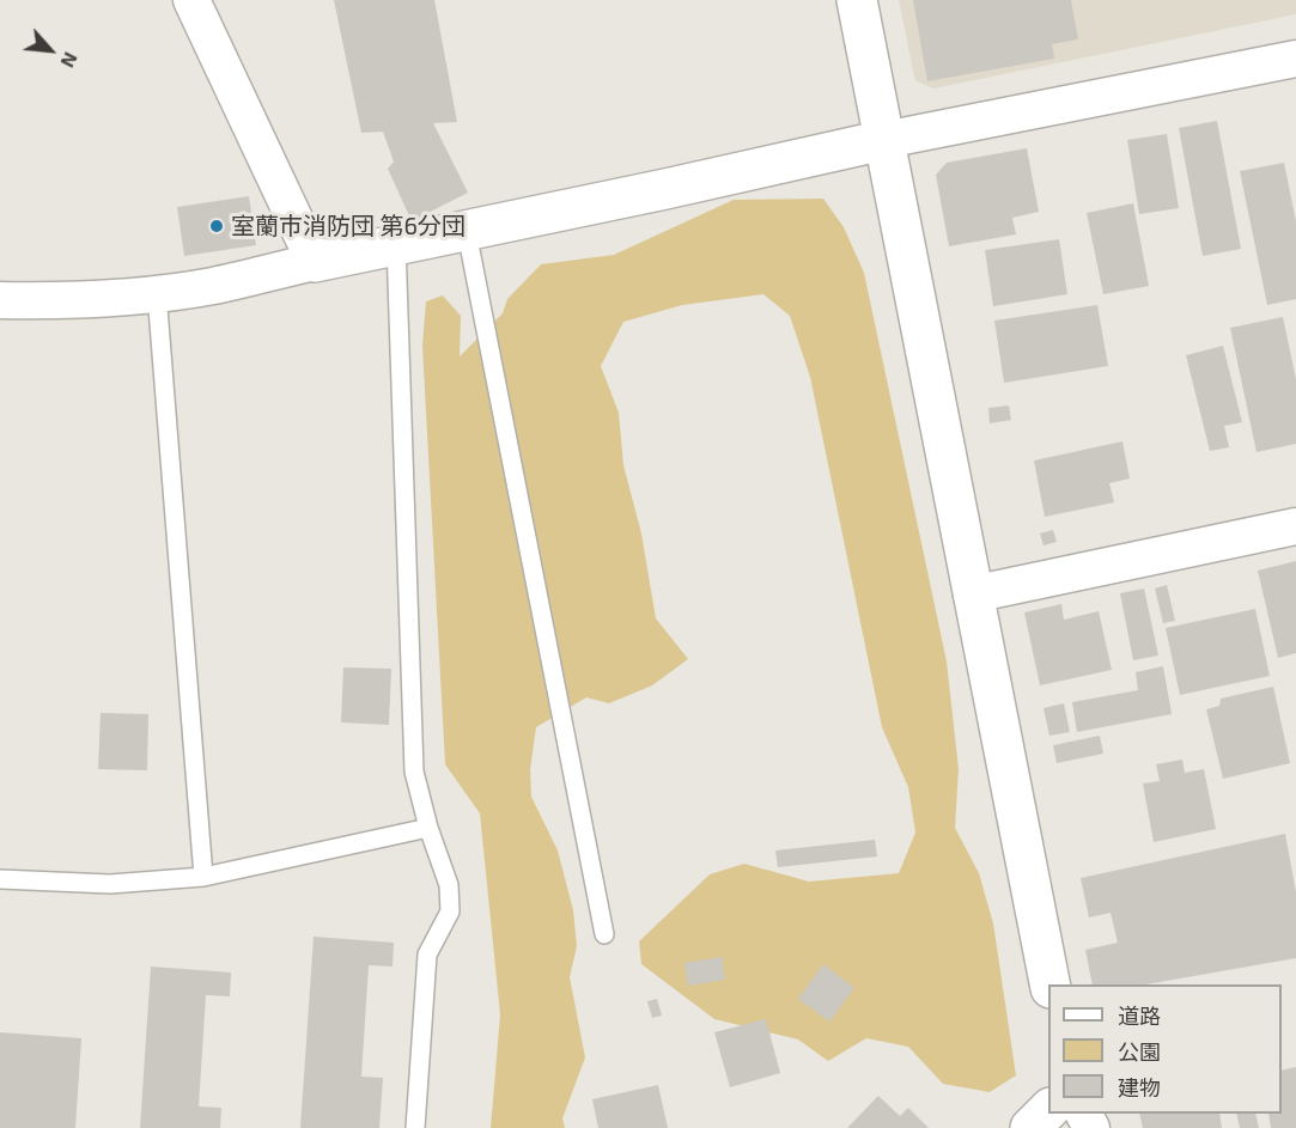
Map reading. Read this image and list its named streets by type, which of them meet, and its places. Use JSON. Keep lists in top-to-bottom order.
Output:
{
  "places": ["室蘭市消防団 第6分団"],
  "legend": ["道路", "公園", "建物"],
  "north": "bottom right"
}
